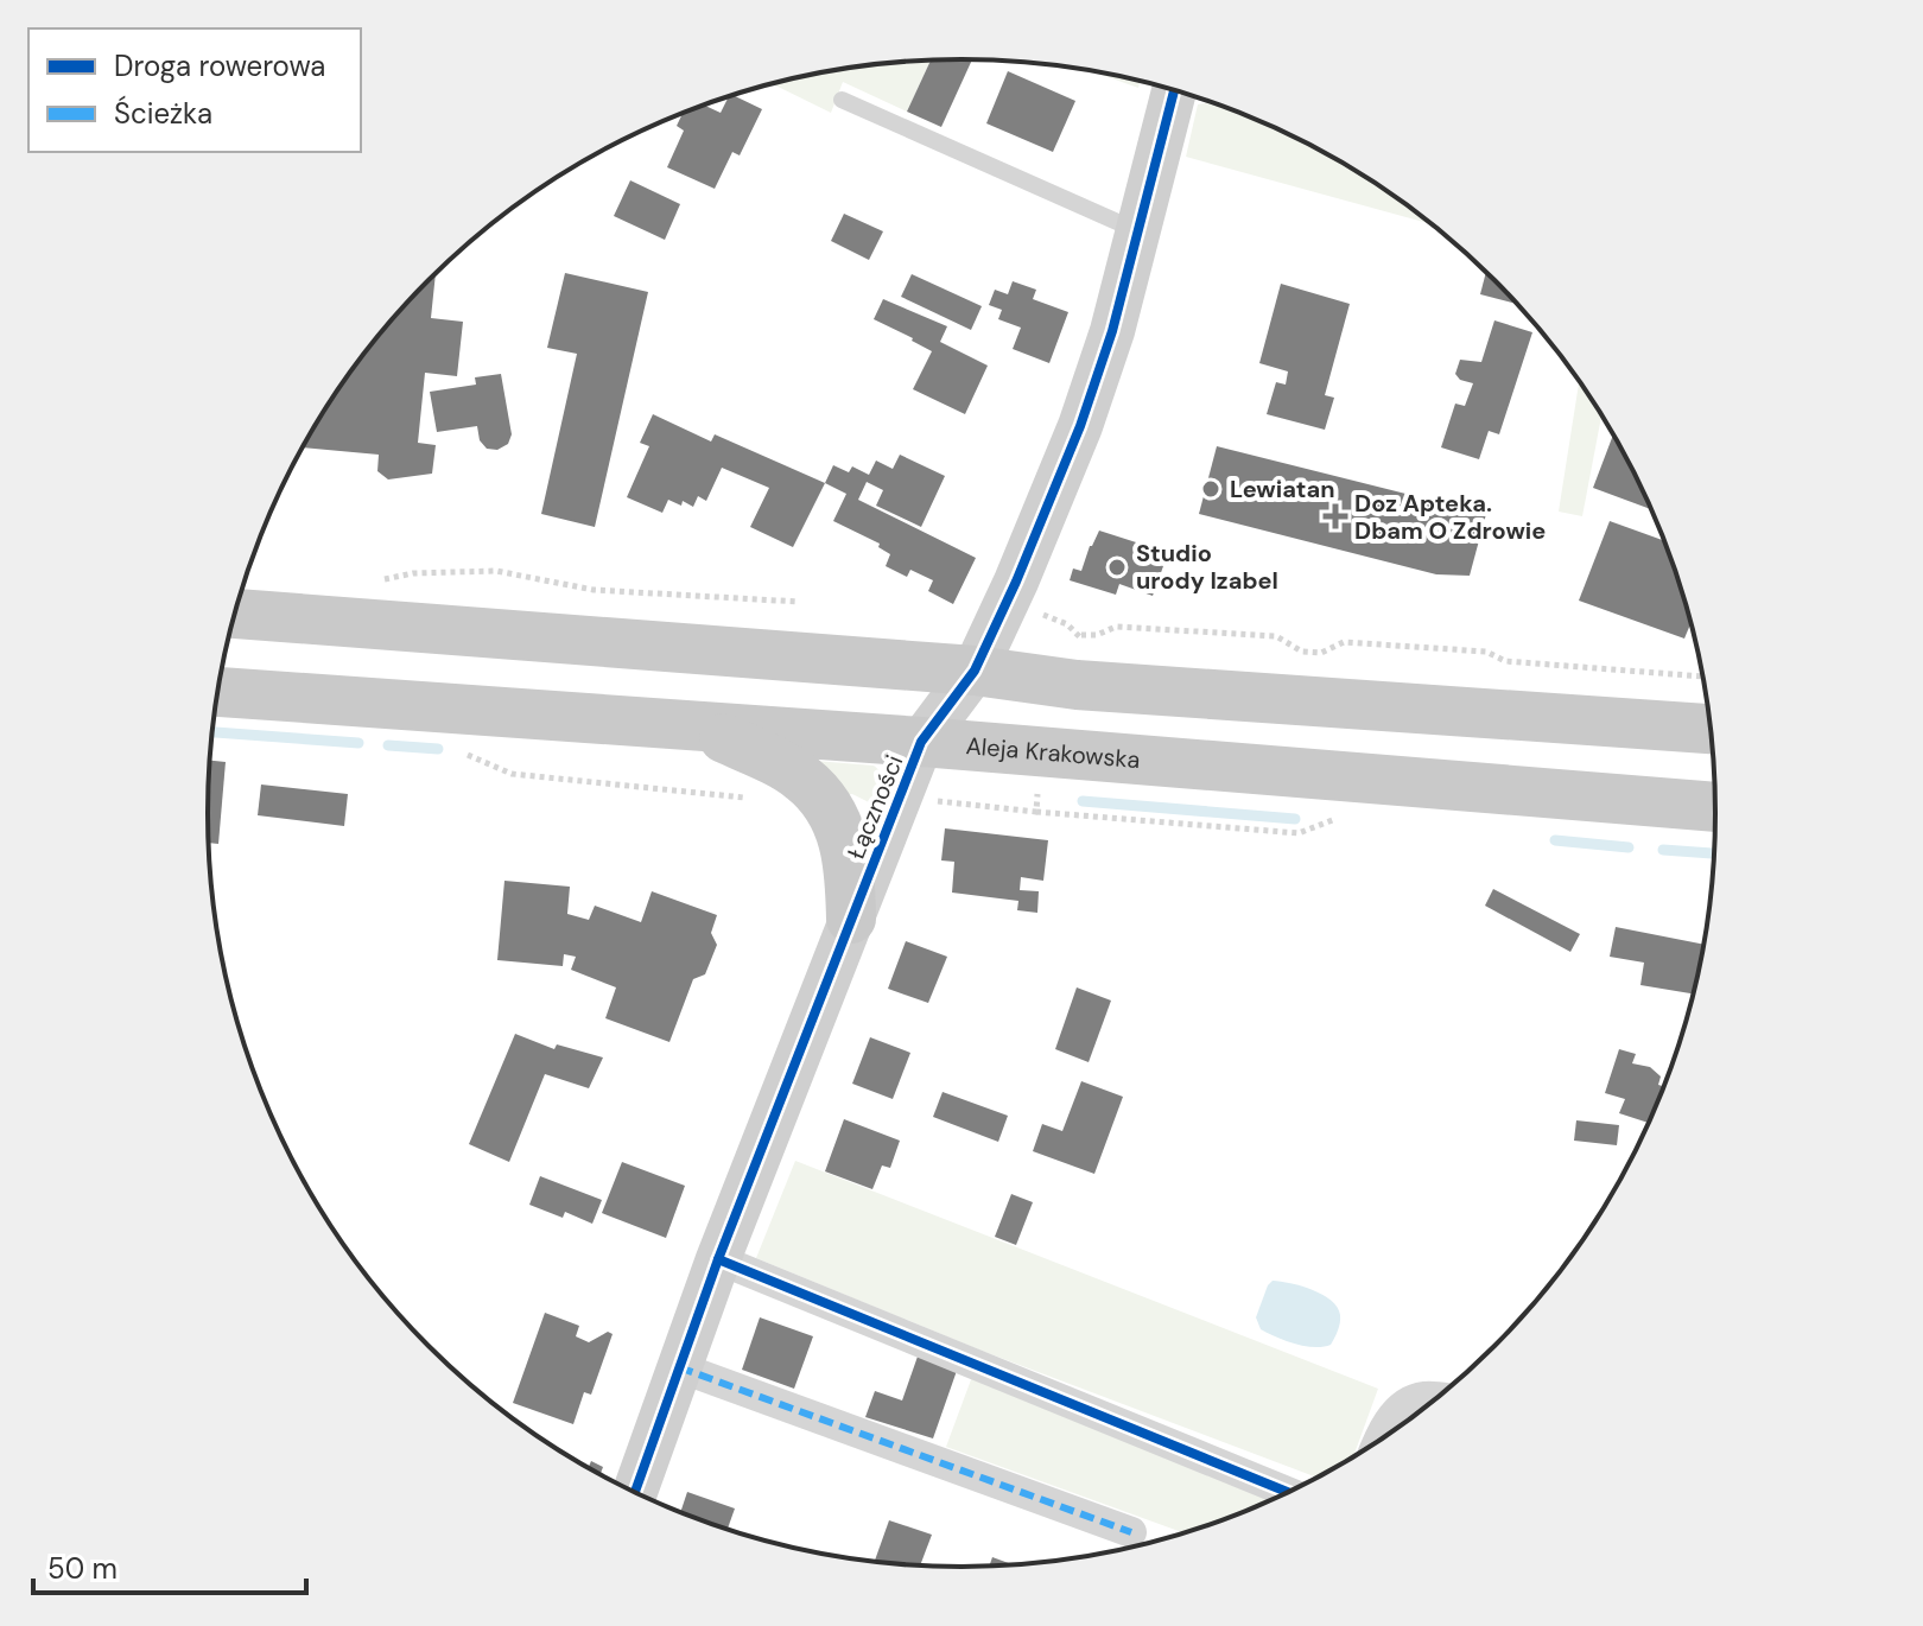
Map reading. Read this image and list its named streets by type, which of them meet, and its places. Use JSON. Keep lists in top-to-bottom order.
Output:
{
  "streets": {
    "main road": ["Aleja Krakowska"],
    "street": ["Łączności"]
  },
  "crossings": [
    ["Aleja Krakowska", "Łączności"]
  ],
  "places": {
    "other": ["Lewiatan", "Studio urody Izabel"],
    "health": ["Doz Apteka. Dbam O Zdrowie"]
  },
  "legend": ["Droga rowerowa", "Ścieżka"],
  "scale_bar": "50 m"
}
